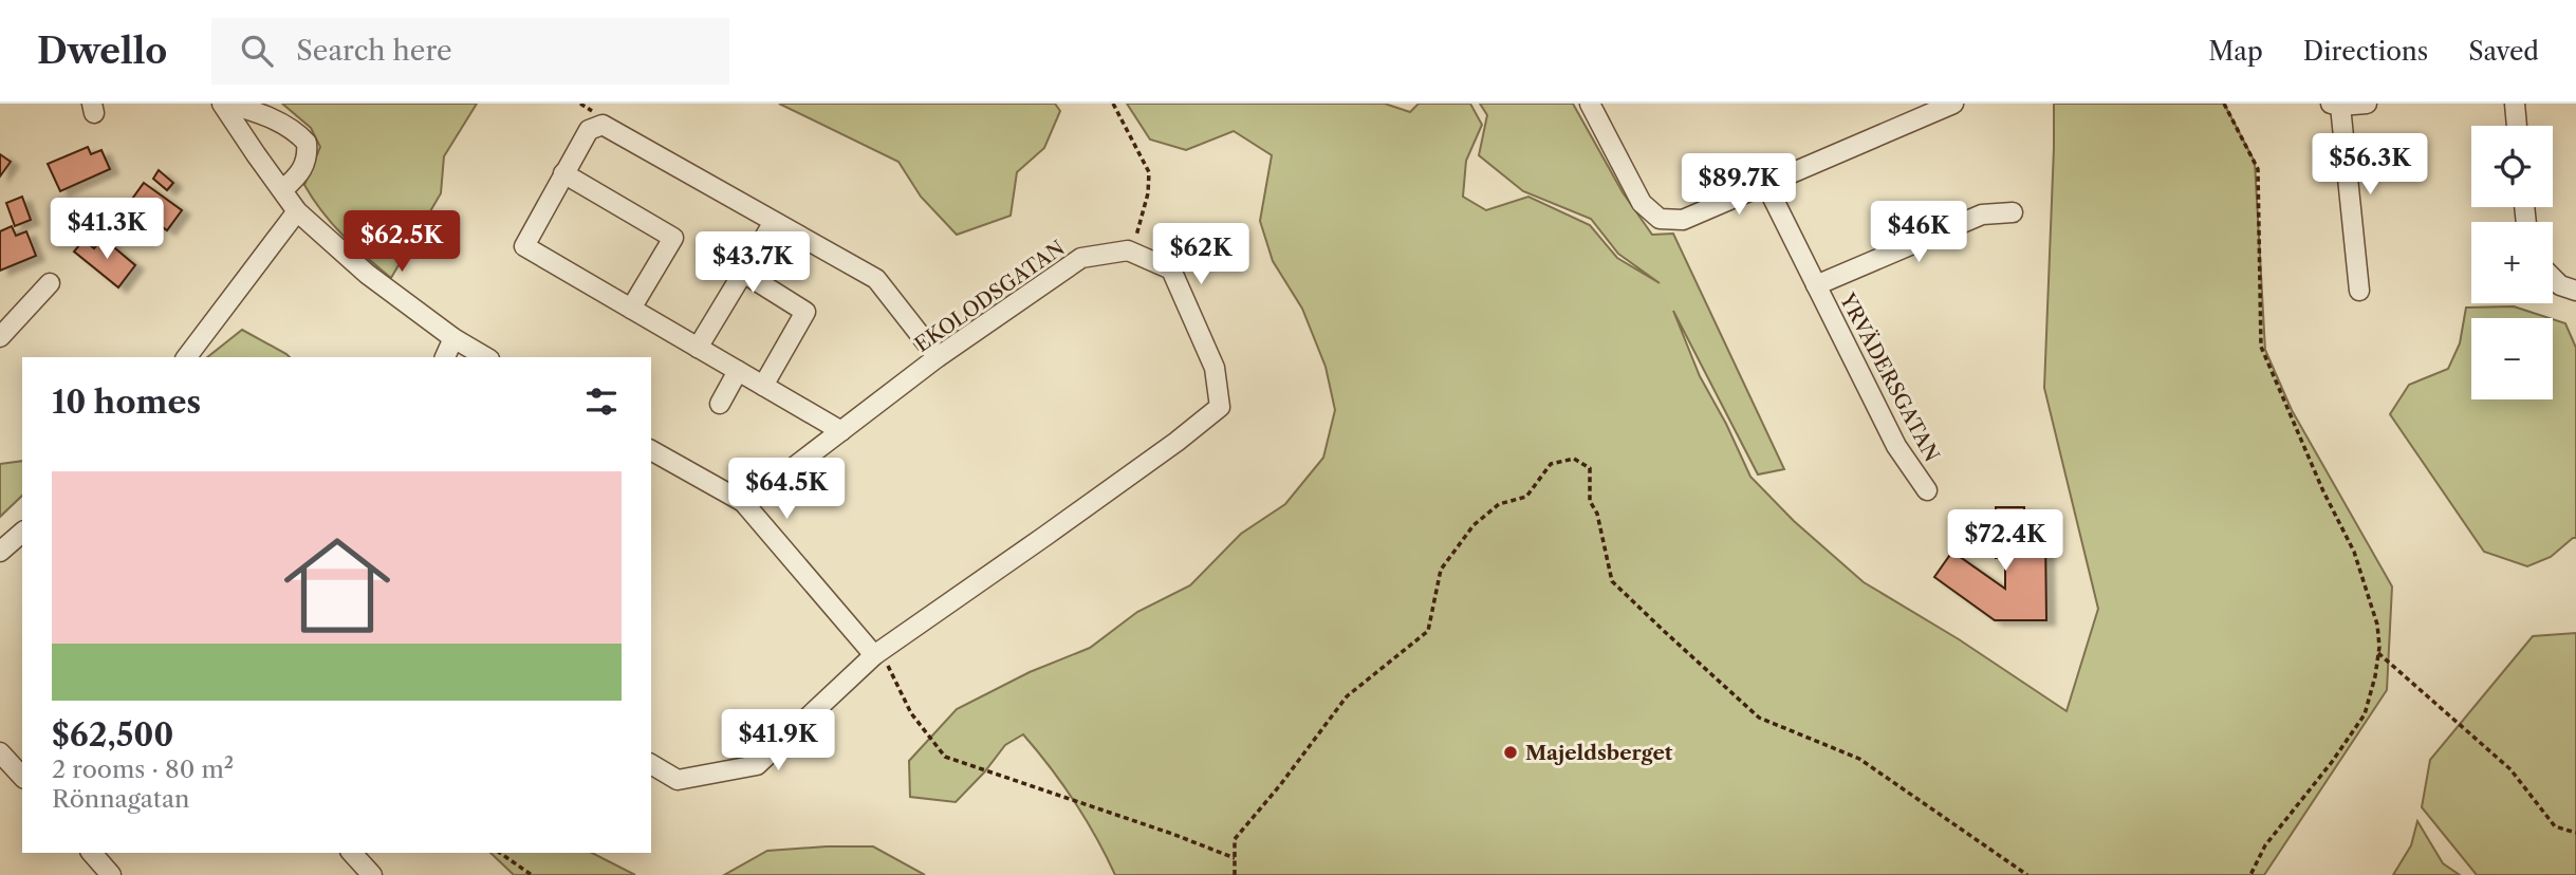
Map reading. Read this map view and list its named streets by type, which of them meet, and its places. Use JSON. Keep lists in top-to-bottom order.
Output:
{
  "streets": {
    "street": ["EKOLODSGATAN", "YRVÄDERSGATAN"]
  },
  "places": ["Majeldsberget"],
  "page": {
    "header": "Dwello",
    "search": "Search here",
    "nav": ["Map", "Directions", "Saved"],
    "map_buttons": ["+", "−"],
    "price": [
      "$56.3K",
      "$89.7K",
      "$41.3K",
      "$46K",
      "$62.5K",
      "$62K",
      "$43.7K",
      "$64.5K",
      "$72.4K",
      "$41.9K"
    ],
    "heading": "10 homes",
    "list": [
      {
        "name": "$62,500",
        "note": "2 rooms · 80 m² · Rönnagatan"
      }
    ]
  }
}
